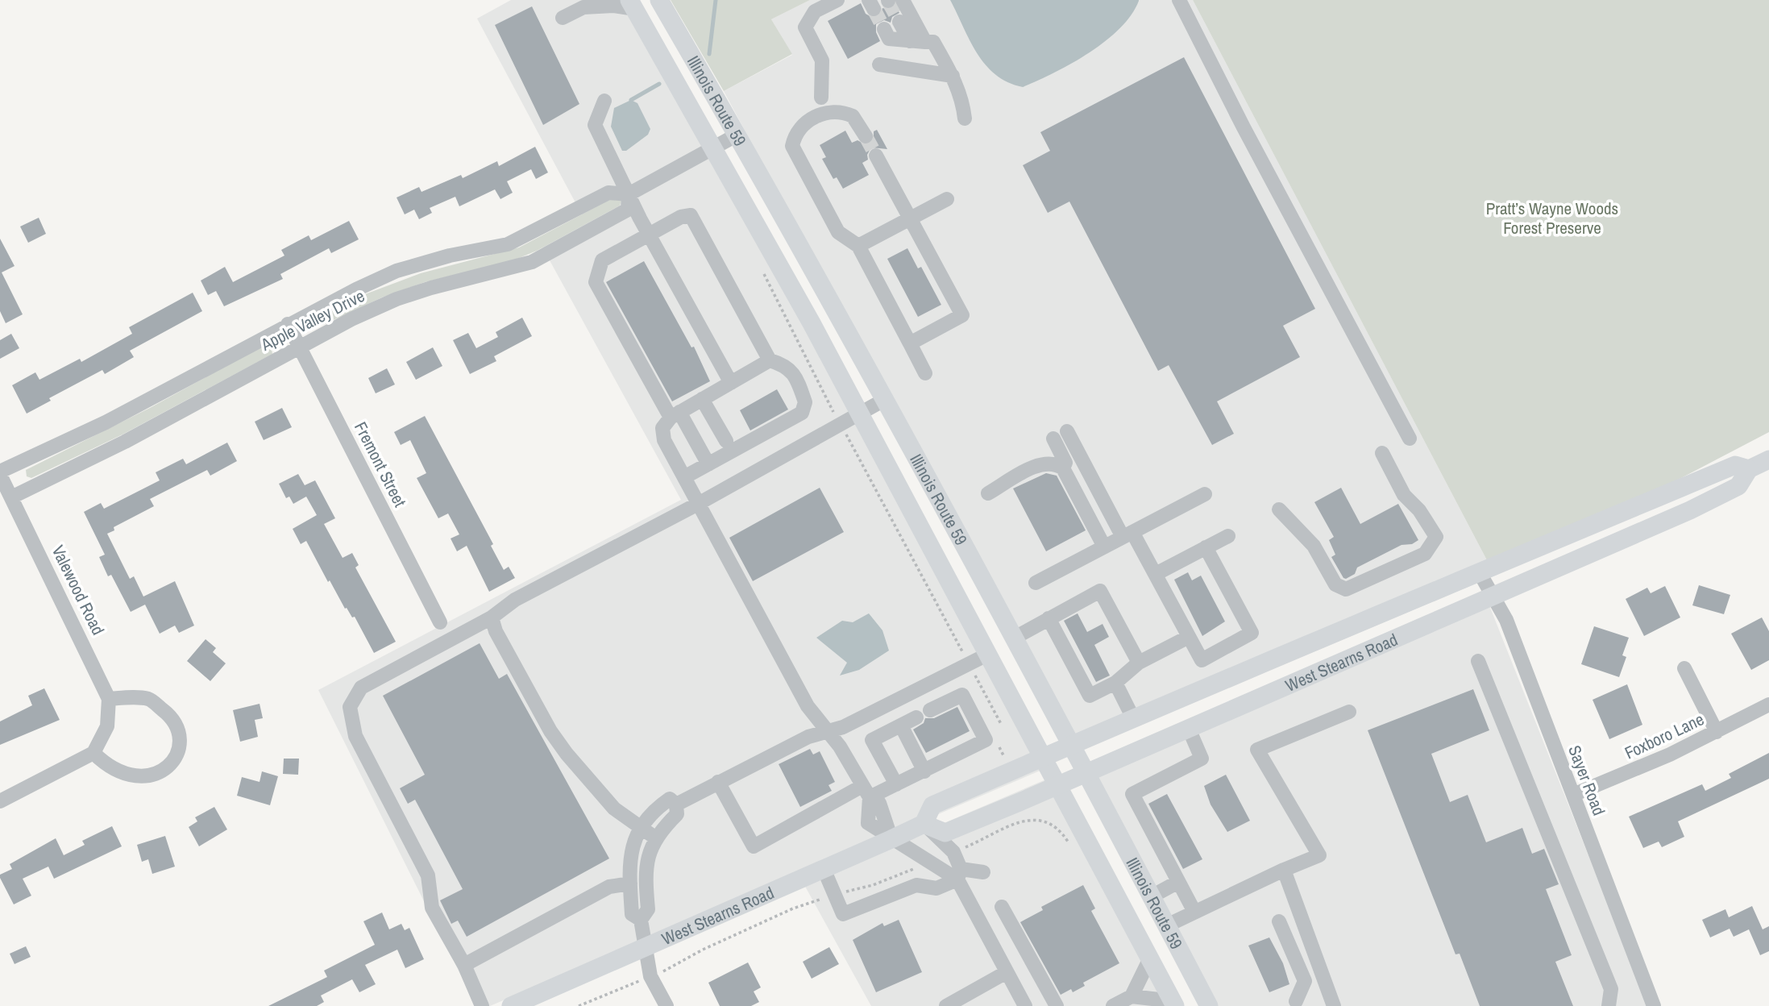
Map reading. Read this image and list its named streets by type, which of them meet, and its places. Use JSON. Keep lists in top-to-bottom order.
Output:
{
  "streets": {
    "main road": ["Illinois Route 59", "West Stearns Road"],
    "street": [
      "Apple Valley Drive",
      "Fremont Street",
      "Valewood Road",
      "Foxboro Lane",
      "Sayer Road"
    ]
  },
  "crossings": [
    ["Illinois Route 59", "Apple Valley Drive"],
    ["Illinois Route 59", "West Stearns Road"],
    ["Apple Valley Drive", "Fremont Street"],
    ["Apple Valley Drive", "Valewood Road"],
    ["West Stearns Road", "Sayer Road"],
    ["Foxboro Lane", "Sayer Road"]
  ],
  "parks": ["Pratt’s Wayne Woods Forest Preserve"]
}
